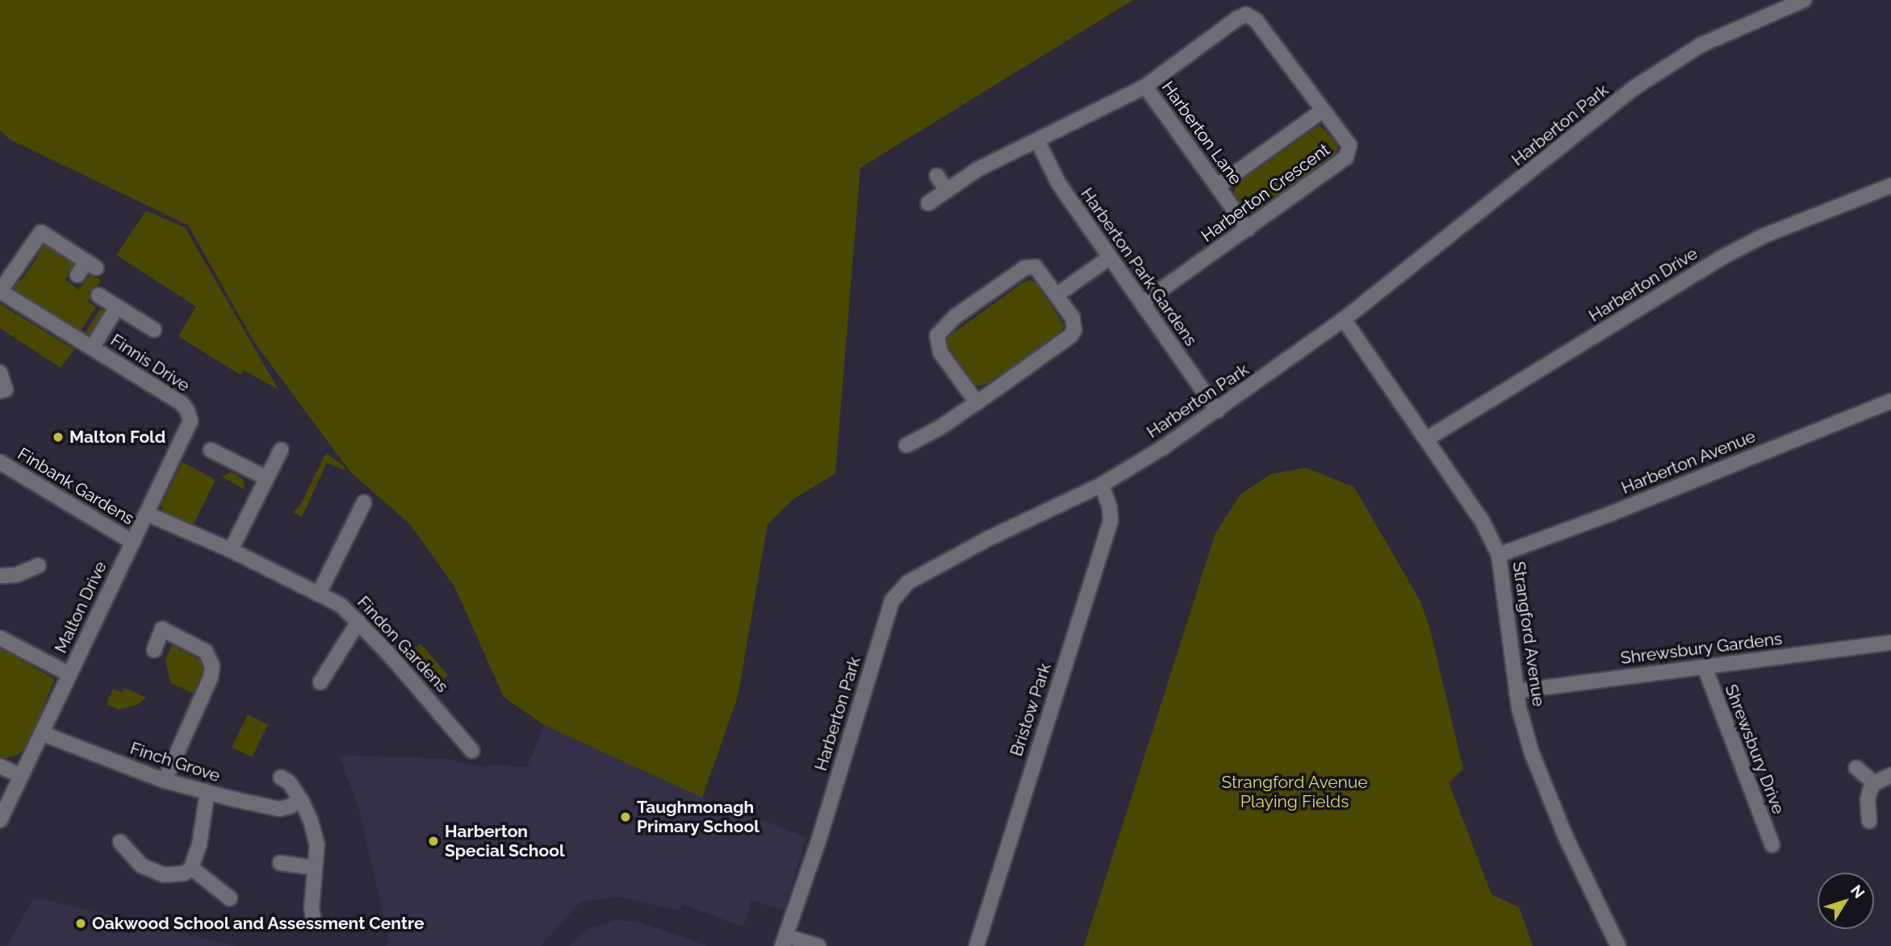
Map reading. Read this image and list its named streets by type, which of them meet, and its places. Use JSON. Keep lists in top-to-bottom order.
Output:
{
  "streets": {
    "street": [
      "Harberton Park",
      "Harberton Lane",
      "Harberton Crescent",
      "Harberton Park Gardens",
      "Harberton Drive",
      "Finnis Drive",
      "Harberton Avenue",
      "Finbank Gardens",
      "Malton Drive",
      "Strangford Avenue",
      "Findon Gardens",
      "Shrewsbury Gardens",
      "Bristow Park",
      "Shrewsbury Drive",
      "Finch Grove"
    ]
  },
  "crossings": [
    ["Harberton Park", "Harberton Park Gardens"],
    ["Harberton Park", "Strangford Avenue"],
    ["Harberton Park", "Bristow Park"],
    ["Harberton Lane", "Harberton Crescent"],
    ["Harberton Crescent", "Harberton Park Gardens"],
    ["Harberton Drive", "Strangford Avenue"],
    ["Finnis Drive", "Malton Drive"],
    ["Harberton Avenue", "Strangford Avenue"],
    ["Finbank Gardens", "Malton Drive"],
    ["Malton Drive", "Findon Gardens"],
    ["Malton Drive", "Finch Grove"],
    ["Strangford Avenue", "Shrewsbury Gardens"],
    ["Shrewsbury Gardens", "Shrewsbury Drive"]
  ],
  "parks": ["Strangford Avenue Playing Fields"],
  "places": [
    "Malton Fold",
    "Taughmonagh Primary School",
    "Harberton Special School",
    "Oakwood School and Assessment Centre"
  ],
  "north": "top right"
}
